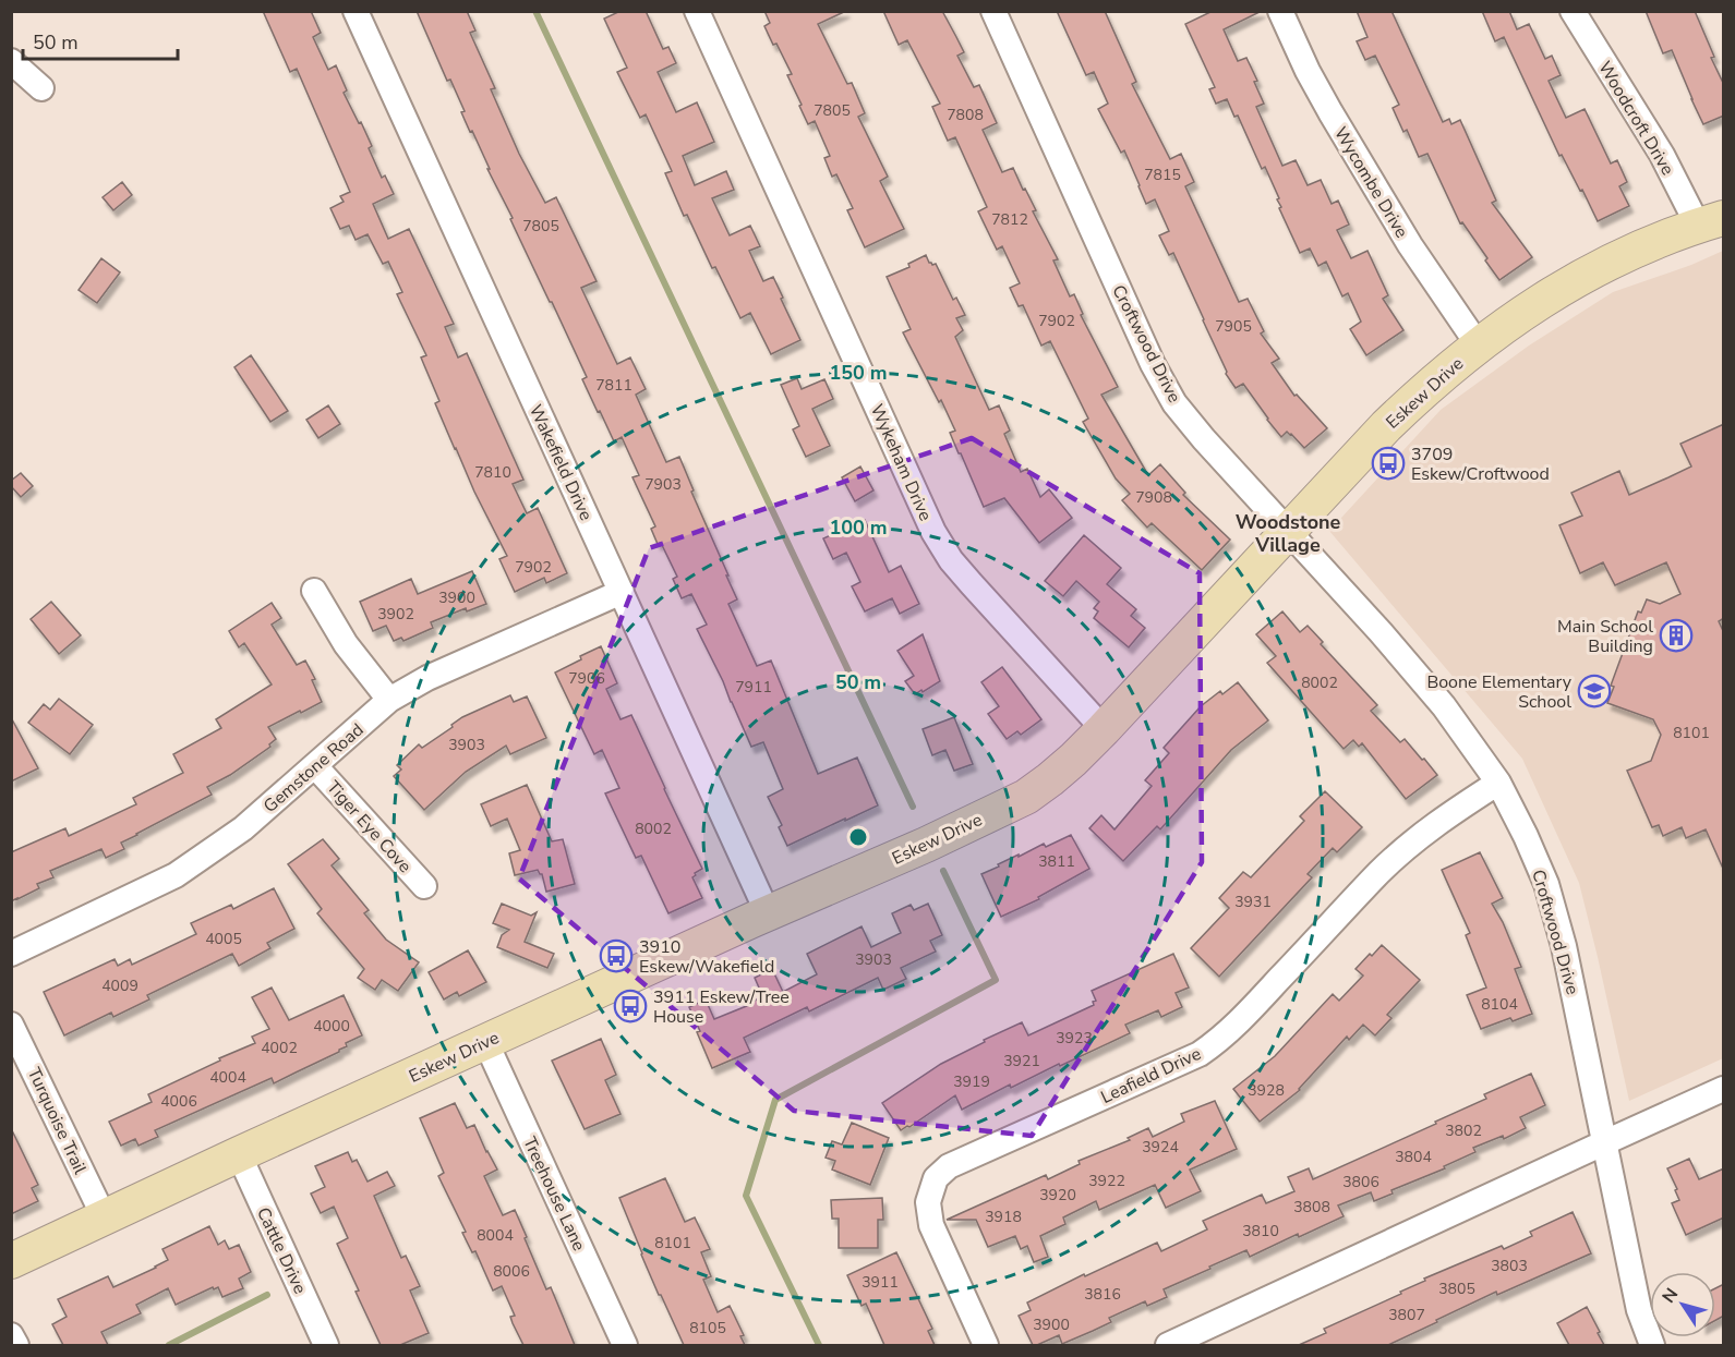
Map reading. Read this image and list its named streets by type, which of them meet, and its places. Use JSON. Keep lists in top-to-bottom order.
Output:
{
  "streets": {
    "street": [
      "Woodcroft Drive",
      "Wycombe Drive",
      "Croftwood Drive",
      "Eskew Drive",
      "Wakefield Drive",
      "Wykeham Drive",
      "Gemstone Road",
      "Tiger Eye Cove",
      "Leafield Drive",
      "Turquoise Trail",
      "Treehouse Lane",
      "Cattle Drive"
    ]
  },
  "crossings": [
    ["Woodcroft Drive", "Eskew Drive"],
    ["Wycombe Drive", "Eskew Drive"],
    ["Croftwood Drive", "Eskew Drive"],
    ["Croftwood Drive", "Leafield Drive"],
    ["Eskew Drive", "Wakefield Drive"],
    ["Eskew Drive", "Wykeham Drive"],
    ["Eskew Drive", "Turquoise Trail"],
    ["Eskew Drive", "Treehouse Lane"],
    ["Eskew Drive", "Cattle Drive"],
    ["Wakefield Drive", "Gemstone Road"],
    ["Gemstone Road", "Tiger Eye Cove"]
  ],
  "districts": ["Woodstone Village"],
  "places": {
    "bus stop": ["3709 Eskew/Croftwood", "3910 Eskew/Wakefield", "3911 Eskew/Tree House"],
    "building": ["Main School Building"],
    "school or university": ["Boone Elementary School"]
  },
  "house_numbers": [
    "7805",
    "7808",
    "7815",
    "7812",
    "7805",
    "7902",
    "7905",
    "7811",
    "7810",
    "7903",
    "7908",
    "7902",
    "3900",
    "3902",
    "7906",
    "8002",
    "7911",
    "8101",
    "3903",
    "8002",
    "3811",
    "3931",
    "4005",
    "3903",
    "4009",
    "8104",
    "4000",
    "3923",
    "4002",
    "3921",
    "4004",
    "3919",
    "3928",
    "4006",
    "3802",
    "3924",
    "3804",
    "3922",
    "3806",
    "3920",
    "3808",
    "3918",
    "3810",
    "8004",
    "8101",
    "3803",
    "8006",
    "3911",
    "3805",
    "3816",
    "3807",
    "3900",
    "8105"
  ],
  "scale_bar": "50 m",
  "north": "top left",
  "rings": ["150 m", "100 m", "50 m"]
}
